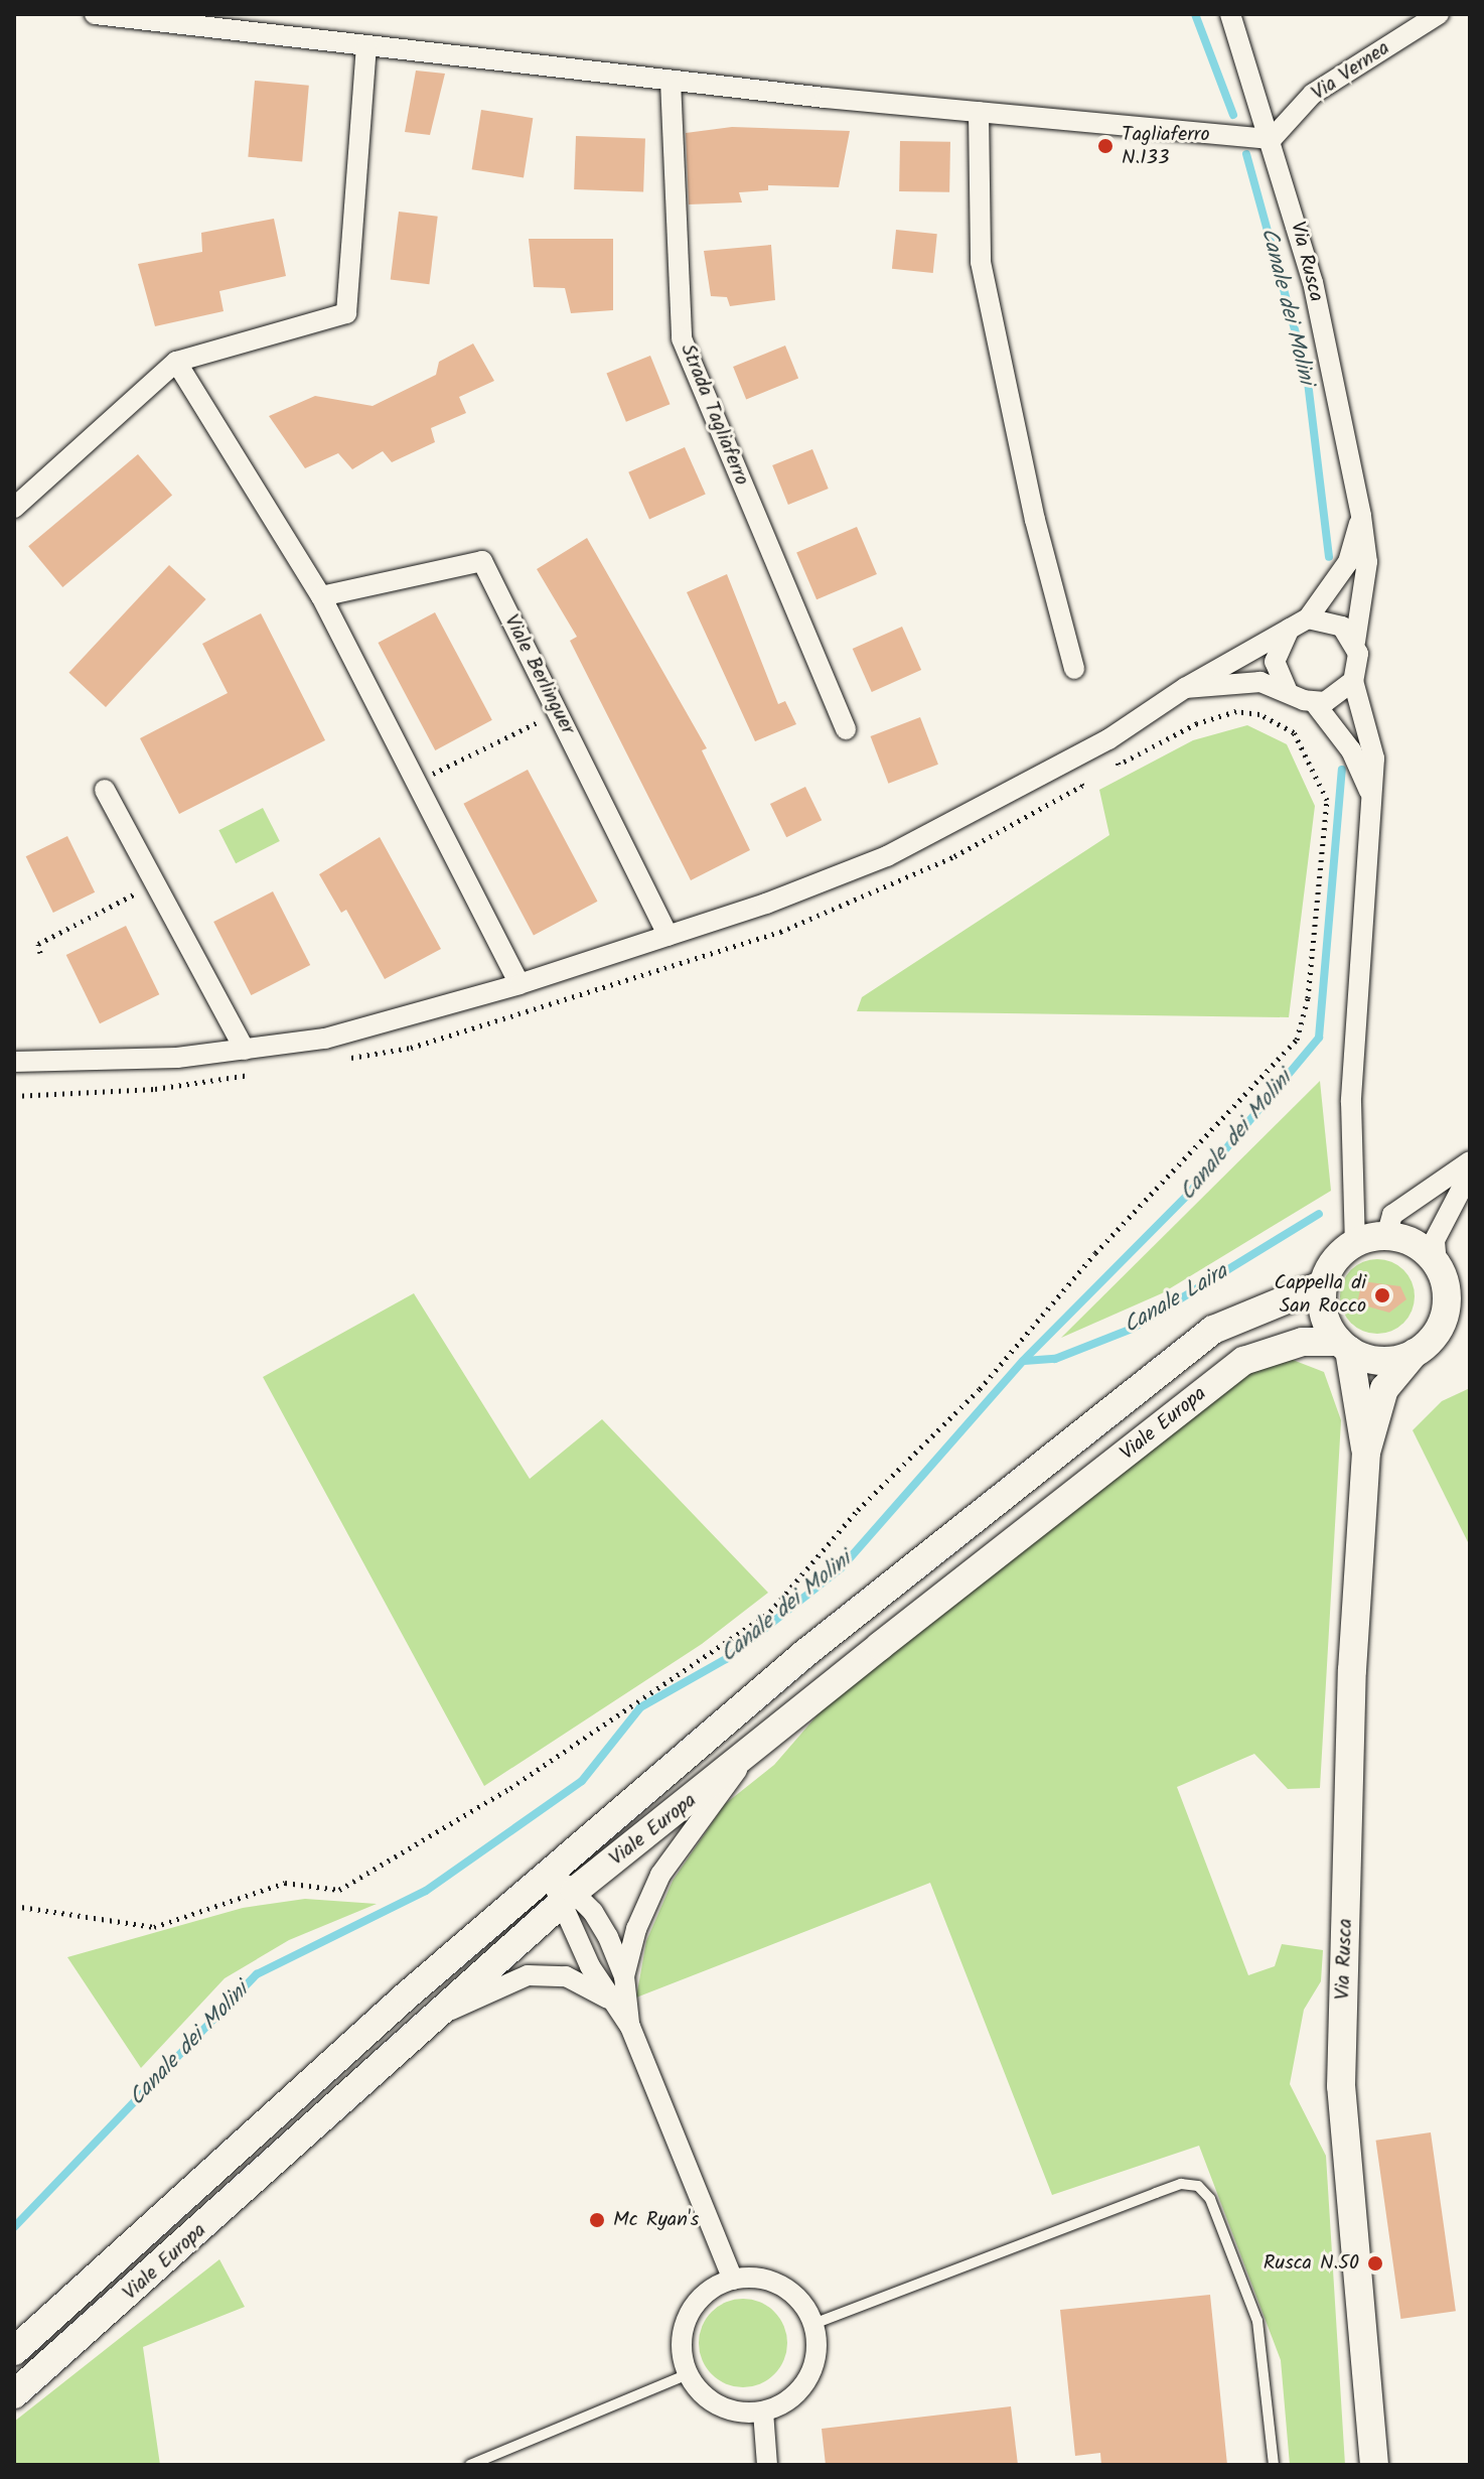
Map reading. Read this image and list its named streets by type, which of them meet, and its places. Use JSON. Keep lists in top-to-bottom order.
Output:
{
  "streets": {
    "street": [
      "Via Vernea",
      "Via Rusca",
      "Strada Tagliaferro",
      "Viale Berlinguer",
      "Viale Europa"
    ]
  },
  "crossings": [
    ["Via Vernea", "Via Rusca"],
    ["Via Rusca", "Viale Europa"]
  ],
  "water": ["Canale dei Molini", "Canale Laira"],
  "places": [
    "Tagliaferro N.133",
    "Cappella di San Rocco",
    "Mc Ryan's",
    "Rusca N.50"
  ]
}
